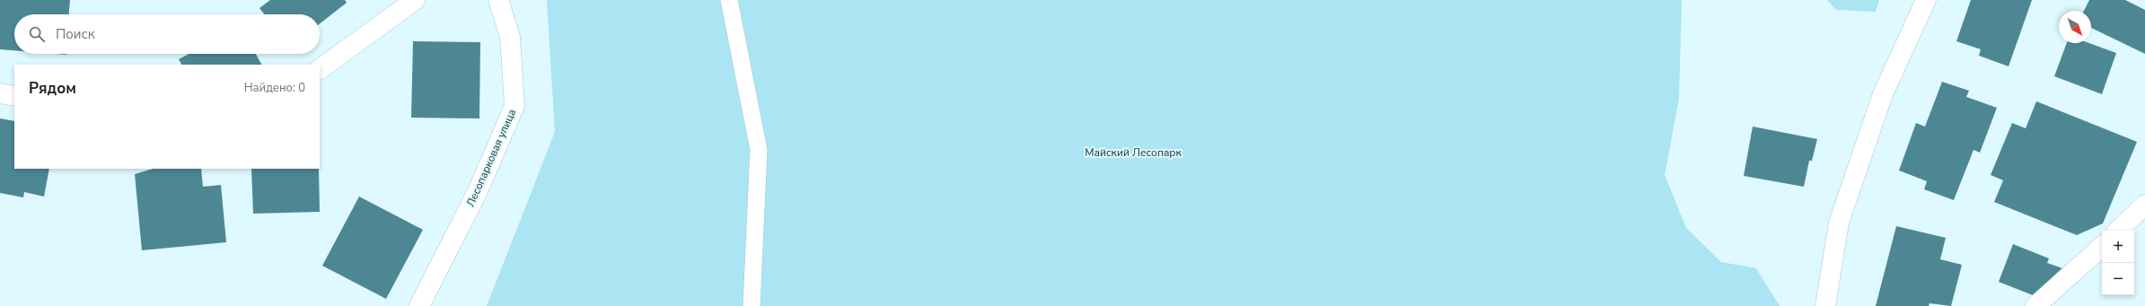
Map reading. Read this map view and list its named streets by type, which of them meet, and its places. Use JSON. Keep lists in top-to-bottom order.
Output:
{
  "streets": {
    "street": ["Лесопарковая улица"]
  },
  "parks": ["Майский Лесопарк"],
  "north": "bottom right",
  "page": {
    "search": "Поиск",
    "heading": ["Рядом", "Найдено: 0"],
    "map_buttons": ["+", "−"]
  }
}
